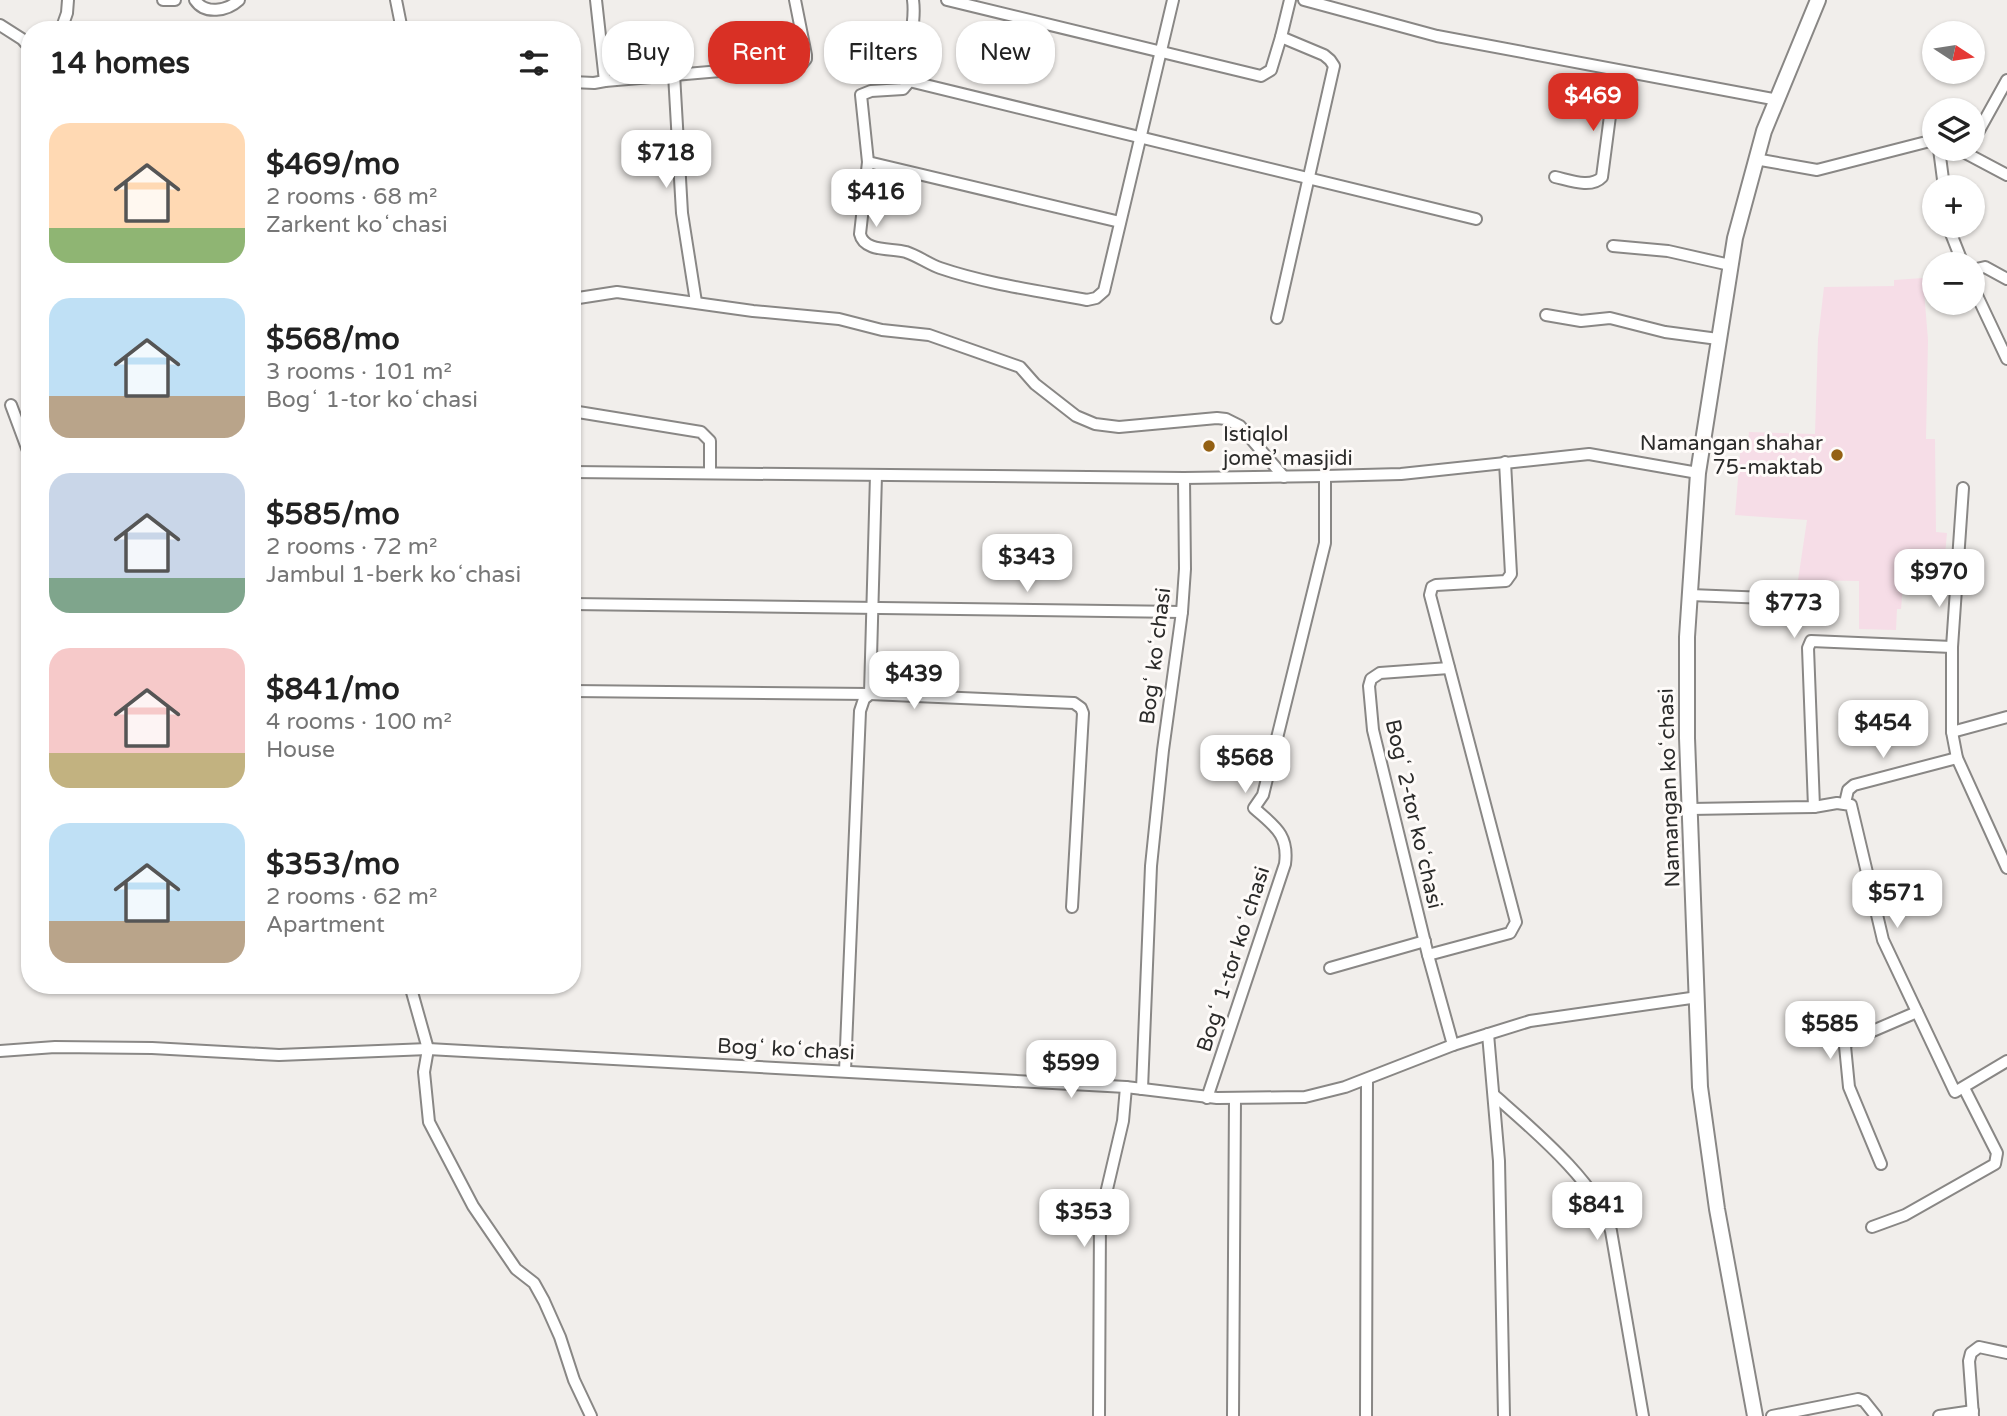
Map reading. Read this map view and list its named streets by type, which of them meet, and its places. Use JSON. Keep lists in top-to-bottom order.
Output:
{
  "streets": {
    "main road": ["Namangan koʻchasi"],
    "street": ["Bogʻ koʻchasi", "Bogʻ 2-tor koʻchasi", "Bogʻ 1-tor koʻchasi"]
  },
  "crossings": [
    ["Bogʻ koʻchasi", "Namangan koʻchasi"],
    ["Bogʻ koʻchasi", "Bogʻ 2-tor koʻchasi"],
    ["Bogʻ koʻchasi", "Bogʻ 1-tor koʻchasi"]
  ],
  "places": ["Istiqlol jome’ masjidi", "Namangan shahar 75-maktab"],
  "north": "right",
  "page": {
    "map_buttons": ["+", "−"],
    "chip": [
      "Buy",
      "Rent",
      "Filters",
      "New"
    ],
    "heading": "14 homes",
    "price": [
      "$469",
      "$718",
      "$416",
      "$343",
      "$970",
      "$773",
      "$439",
      "$454",
      "$568",
      "$571",
      "$585",
      "$599",
      "$841",
      "$353"
    ],
    "list": [
      {
        "name": "$469/mo",
        "note": "2 rooms · 68 m² · Zarkent koʻchasi"
      },
      {
        "name": "$568/mo",
        "note": "3 rooms · 101 m² · Bogʻ 1-tor koʻchasi"
      },
      {
        "name": "$585/mo",
        "note": "2 rooms · 72 m² · Jambul 1-berk koʻchasi"
      },
      {
        "name": "$841/mo",
        "note": "4 rooms · 100 m² · House"
      },
      {
        "name": "$353/mo",
        "note": "2 rooms · 62 m² · Apartment"
      }
    ]
  }
}
